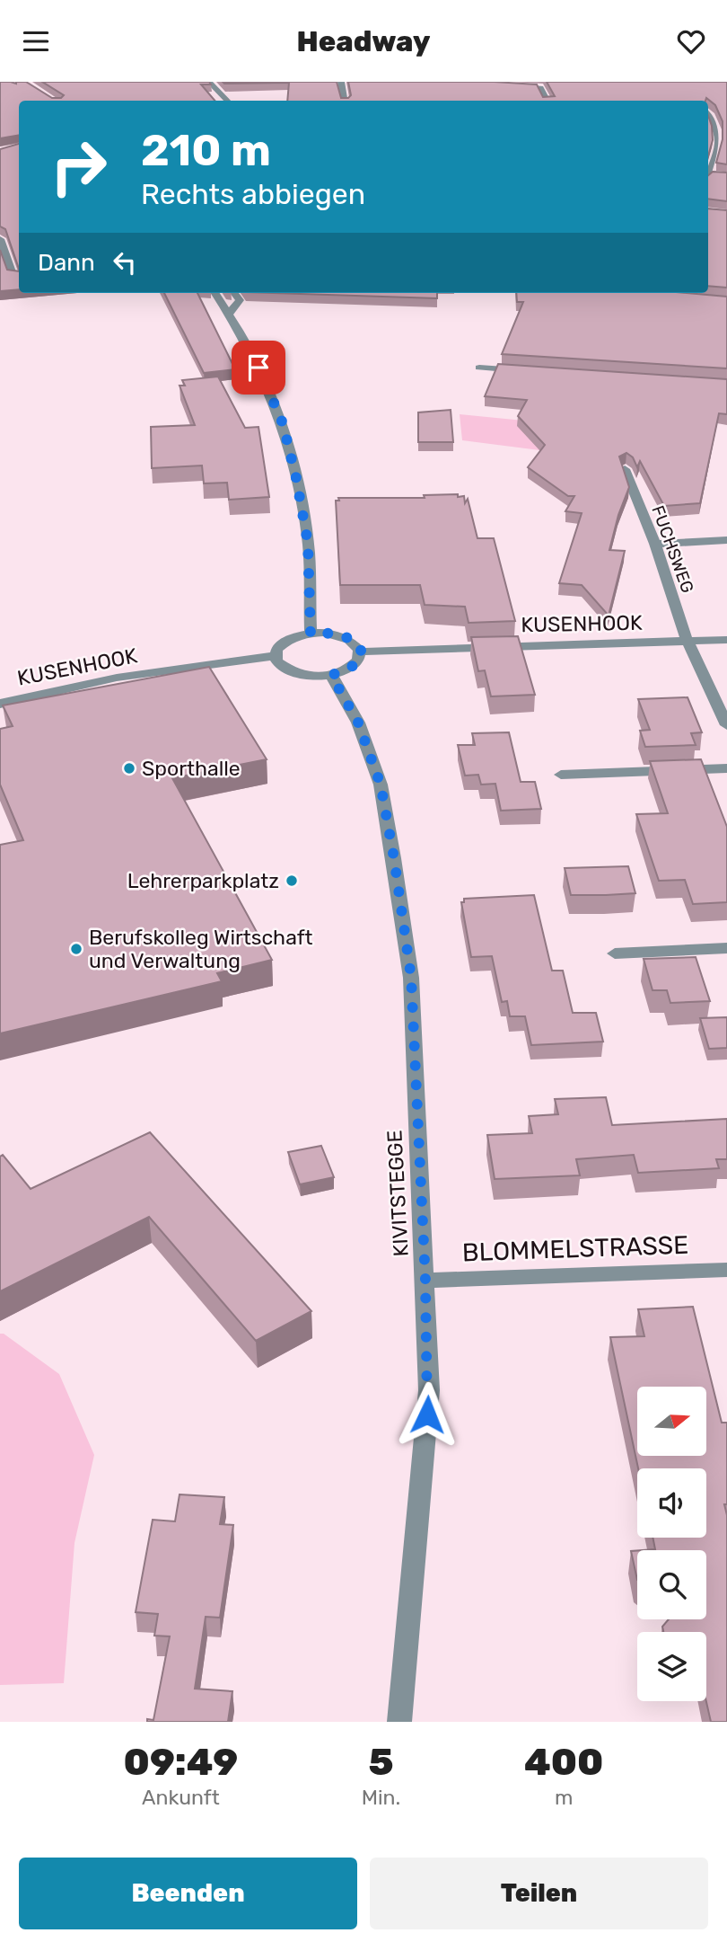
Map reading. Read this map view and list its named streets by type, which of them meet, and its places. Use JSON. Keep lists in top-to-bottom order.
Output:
{
  "streets": {
    "street": [
      "FUCHSWEG",
      "KUSENHOOK",
      "KIVITSTEGGE",
      "BLOMMELSTRASSE"
    ]
  },
  "crossings": [
    ["FUCHSWEG", "KUSENHOOK"],
    ["KIVITSTEGGE", "BLOMMELSTRASSE"]
  ],
  "places": ["Sporthalle", "Lehrerparkplatz", "Berufskolleg Wirtschaft und Verwaltung"],
  "north": "right",
  "page": {
    "header": "Headway",
    "turn": ["210 m", "Rechts abbiegen"],
    "then": "Dann",
    "eta": [
      "09:49",
      "Ankunft",
      "5",
      "Min.",
      "400",
      "m"
    ],
    "buttons": ["Beenden", "Teilen"]
  }
}
